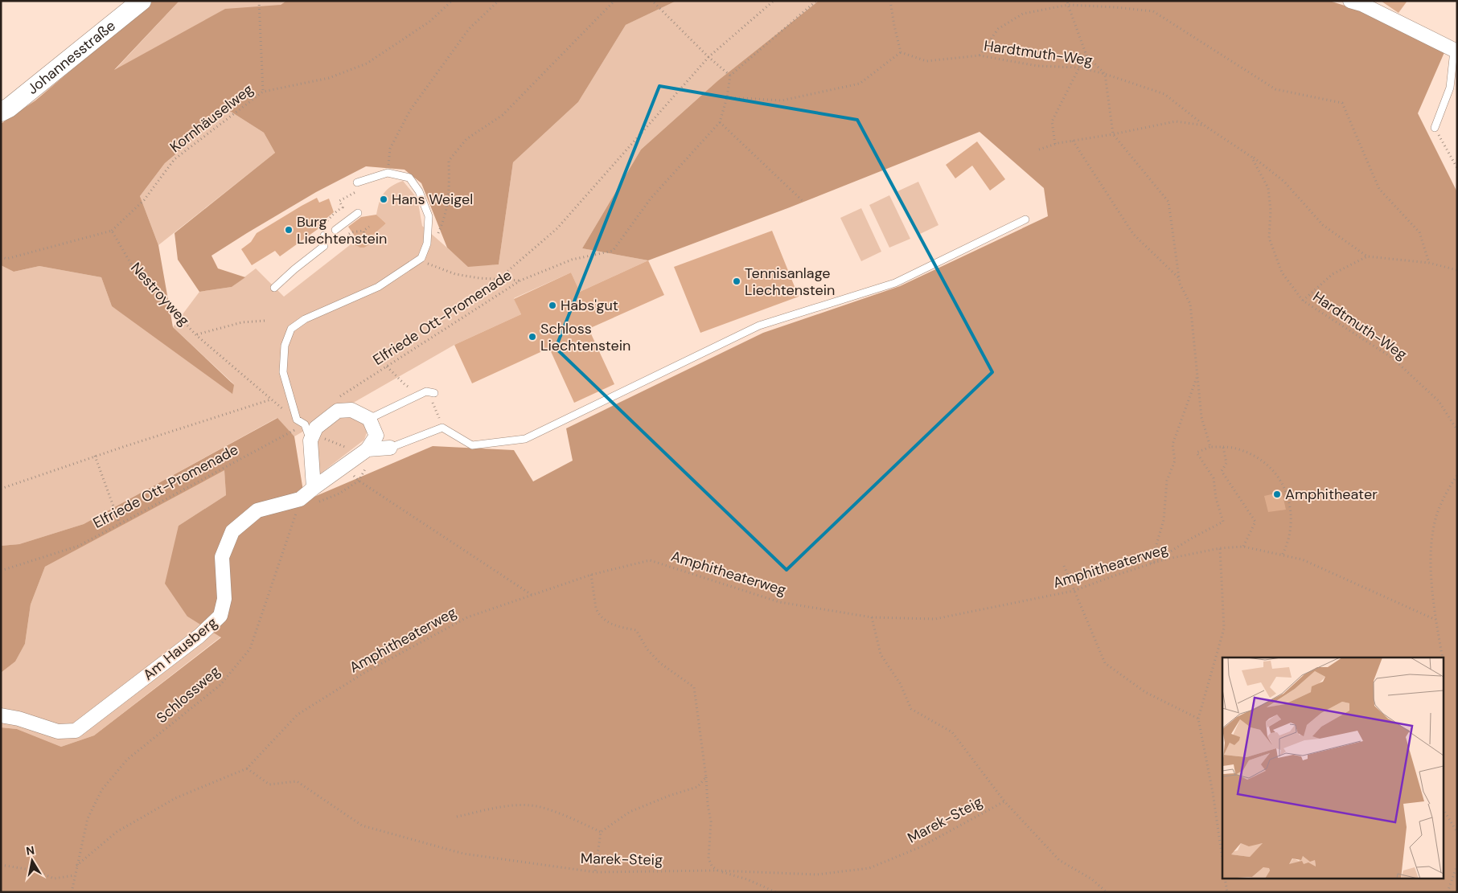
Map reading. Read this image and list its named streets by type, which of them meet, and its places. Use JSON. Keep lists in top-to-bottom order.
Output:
{
  "streets": {
    "main road": ["Johannesstraße"],
    "street": ["Am Hausberg"],
    "path": [
      "Hardtmuth-Weg",
      "Kornhäuselweg",
      "Nestroyweg",
      "Elfriede Ott-Promenade",
      "Amphitheaterweg",
      "Schlossweg",
      "Marek-Steig"
    ]
  },
  "crossings": [
    ["Kornhäuselweg", "Nestroyweg"],
    ["Amphitheaterweg", "Schlossweg"],
    ["Amphitheaterweg", "Marek-Steig"],
    ["Am Hausberg", "Schlossweg"]
  ],
  "places": [
    "Hans Weigel",
    "Burg Liechtenstein",
    "Tennisanlage Liechtenstein",
    "Habs'gut",
    "Schloss Liechtenstein",
    "Amphitheater"
  ],
  "north": "top"
}
